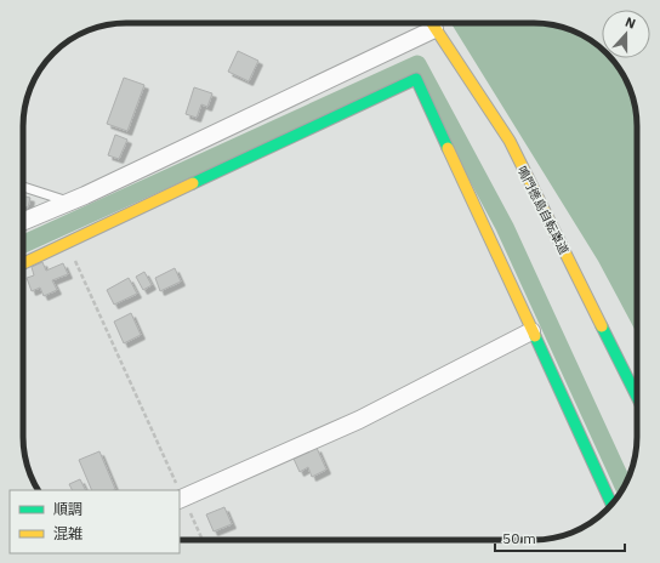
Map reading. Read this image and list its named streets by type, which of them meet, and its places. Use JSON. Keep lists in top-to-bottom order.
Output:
{
  "streets": {
    "street": ["鳴門徳島自転車道"]
  },
  "legend": ["順調", "混雑"],
  "scale_bar": "50 m",
  "north": "top"
}
